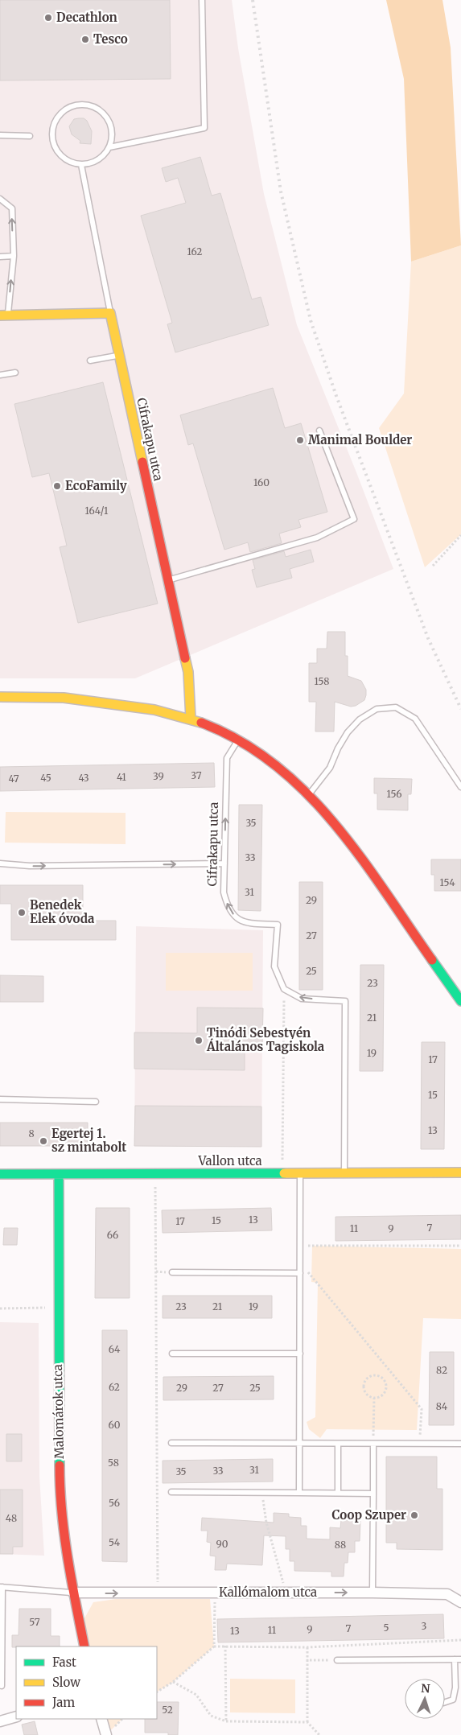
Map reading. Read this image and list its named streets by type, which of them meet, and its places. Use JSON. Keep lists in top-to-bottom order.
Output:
{
  "streets": {
    "street": [
      "Cifrakapu utca",
      "Vallon utca",
      "Malomárok utca",
      "Kallómalom utca"
    ]
  },
  "crossings": [
    ["Vallon utca", "Malomárok utca"],
    ["Malomárok utca", "Kallómalom utca"]
  ],
  "one_way": ["Kallómalom utca"],
  "places": [
    "Decathlon",
    "Tesco",
    "Manimal Boulder",
    "EcoFamily",
    "Benedek Elek óvoda",
    "Tinódi Sebestyén Általános Tagiskola",
    "Egertej 1. sz mintabolt",
    "Coop Szuper"
  ],
  "house_numbers": [
    "162",
    "160",
    "164/1",
    "158",
    "37",
    "39",
    "41",
    "45",
    "43",
    "47",
    "156",
    "35",
    "33",
    "154",
    "31",
    "29",
    "27",
    "25",
    "23",
    "21",
    "19",
    "17",
    "15",
    "13",
    "8",
    "13",
    "15",
    "17",
    "7",
    "11",
    "9",
    "66",
    "23",
    "21",
    "19",
    "64",
    "82",
    "62",
    "29",
    "27",
    "25",
    "84",
    "60",
    "58",
    "31",
    "33",
    "35",
    "56",
    "48",
    "54",
    "90",
    "88",
    "57",
    "3",
    "5",
    "7",
    "9",
    "11",
    "13",
    "52"
  ],
  "legend": ["Fast", "Slow", "Jam"],
  "north": "top"
}
